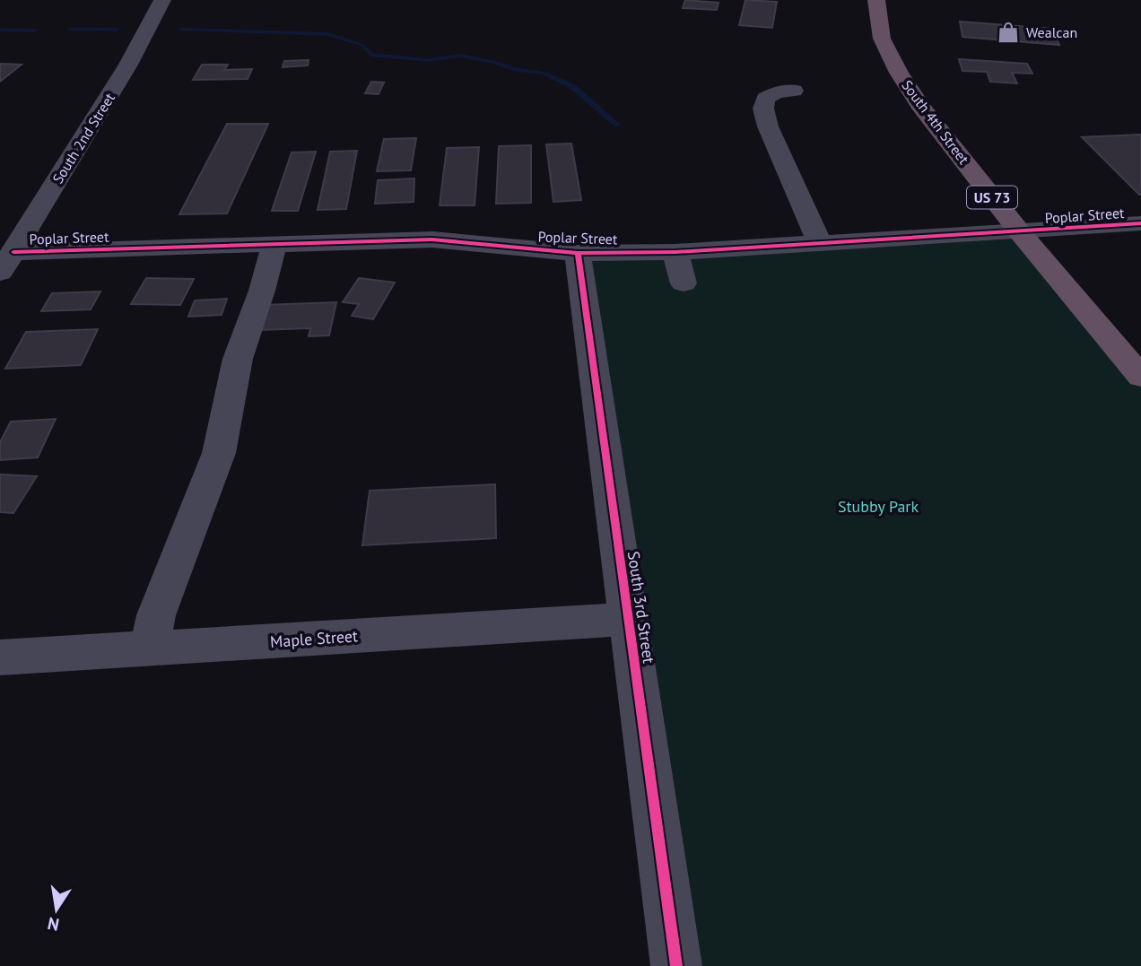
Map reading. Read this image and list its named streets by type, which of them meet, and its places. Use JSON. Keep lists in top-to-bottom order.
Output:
{
  "streets": {
    "highway": ["South 4th Street", "US 73"],
    "street": [
      "South 2nd Street",
      "Poplar Street",
      "South 3rd Street",
      "Maple Street"
    ]
  },
  "crossings": [
    ["South 4th Street", "Poplar Street"],
    ["South 2nd Street", "Poplar Street"],
    ["Poplar Street", "South 3rd Street"],
    ["South 3rd Street", "Maple Street"]
  ],
  "parks": ["Stubby Park"],
  "places": {
    "shop": ["Wealcan"]
  },
  "north": "bottom"
}
